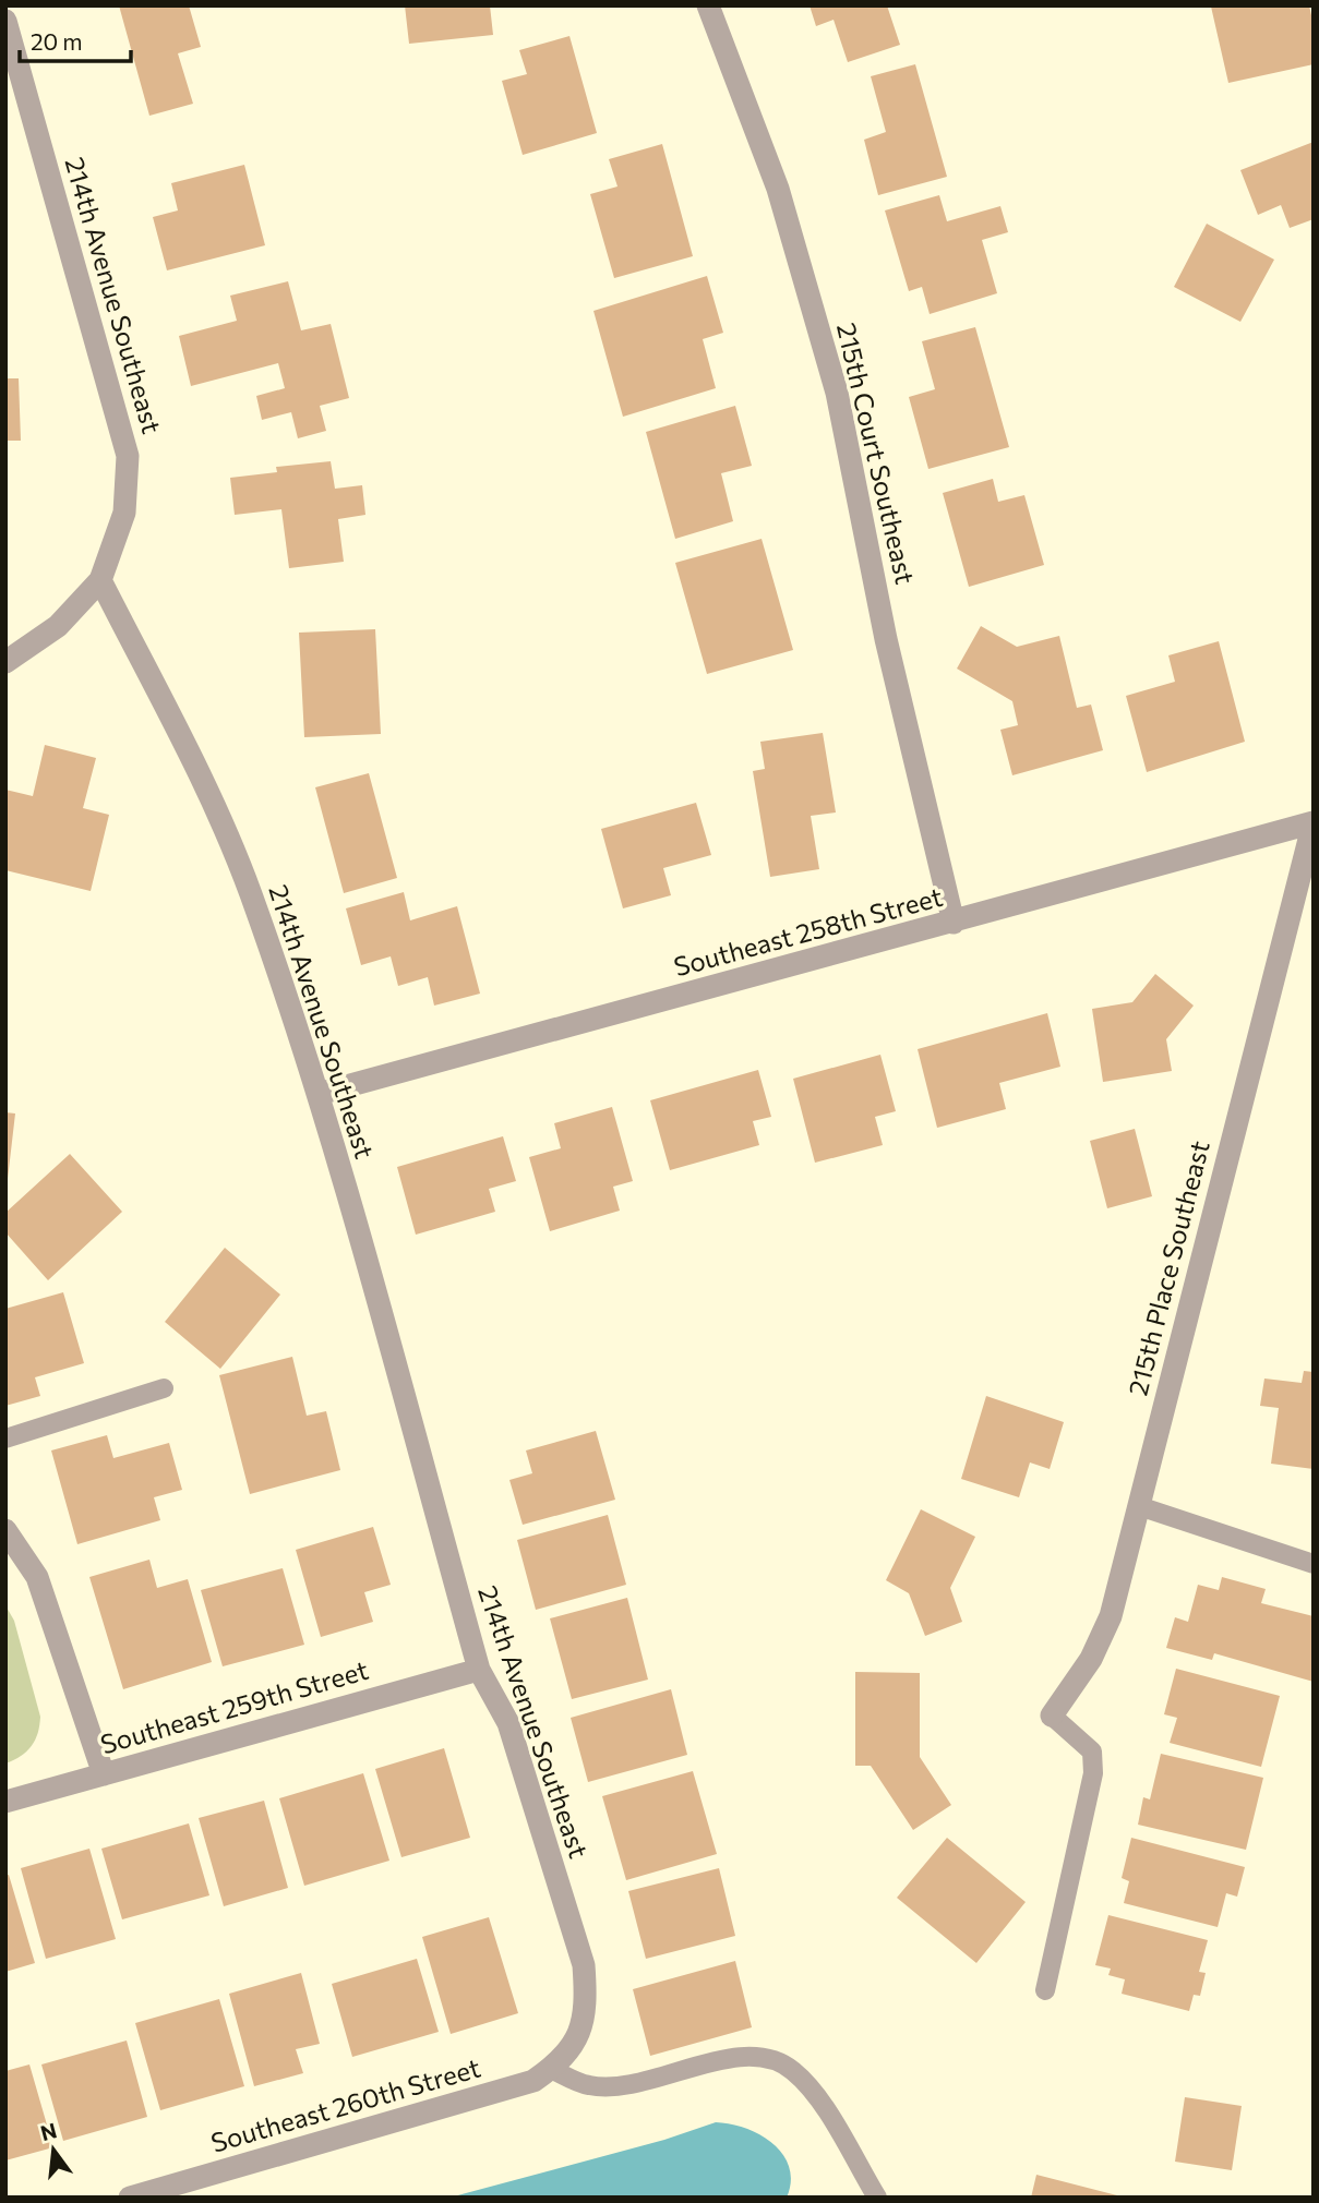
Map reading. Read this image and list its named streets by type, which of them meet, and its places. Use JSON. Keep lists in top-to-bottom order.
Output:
{
  "streets": {
    "street": [
      "214th Avenue Southeast",
      "215th Court Southeast",
      "Southeast 258th Street",
      "215th Place Southeast",
      "Southeast 259th Street",
      "Southeast 260th Street"
    ]
  },
  "crossings": [
    ["214th Avenue Southeast", "Southeast 258th Street"],
    ["214th Avenue Southeast", "Southeast 259th Street"],
    ["214th Avenue Southeast", "Southeast 260th Street"],
    ["215th Court Southeast", "Southeast 258th Street"],
    ["Southeast 258th Street", "215th Place Southeast"]
  ],
  "scale_bar": "20 m",
  "north": "top"
}
